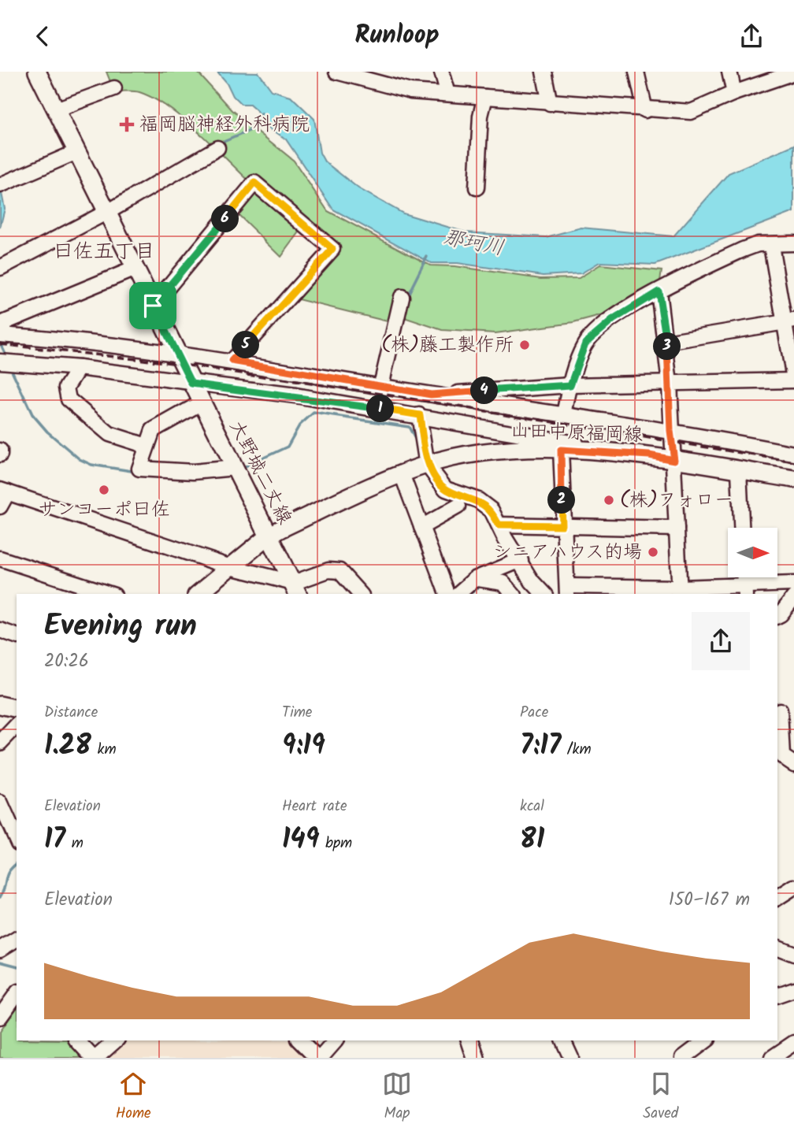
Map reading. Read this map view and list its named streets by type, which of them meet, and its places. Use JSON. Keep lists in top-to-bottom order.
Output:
{
  "streets": {
    "main road": ["山田中原福岡線", "大野城二丈線"]
  },
  "crossings": [
    ["山田中原福岡線", "大野城二丈線"]
  ],
  "districts": ["曰佐五丁目"],
  "water": ["那珂川"],
  "places": {
    "health": ["福岡脳神経外科病院"],
    "other": [
      "(株)藤工製作所",
      "サンコーポ曰佐",
      "(株)フォロー",
      "シニアハウス的場"
    ]
  },
  "north": "right",
  "page": {
    "header": "Runloop",
    "pins": [
      "6",
      "5",
      "3",
      "4",
      "1",
      "2"
    ],
    "heading": ["Evening run", "20:26"],
    "stats": [
      ["Distance", "1.28 km"],
      ["Time", "9:19"],
      ["Pace", "7:17 /km"],
      ["Elevation", "17 m"],
      ["Heart rate", "149 bpm"],
      ["kcal", "81"]
    ],
    "chart": ["Elevation", "150–167 m"],
    "tabs": ["Home", "Map", "Saved"]
  }
}
